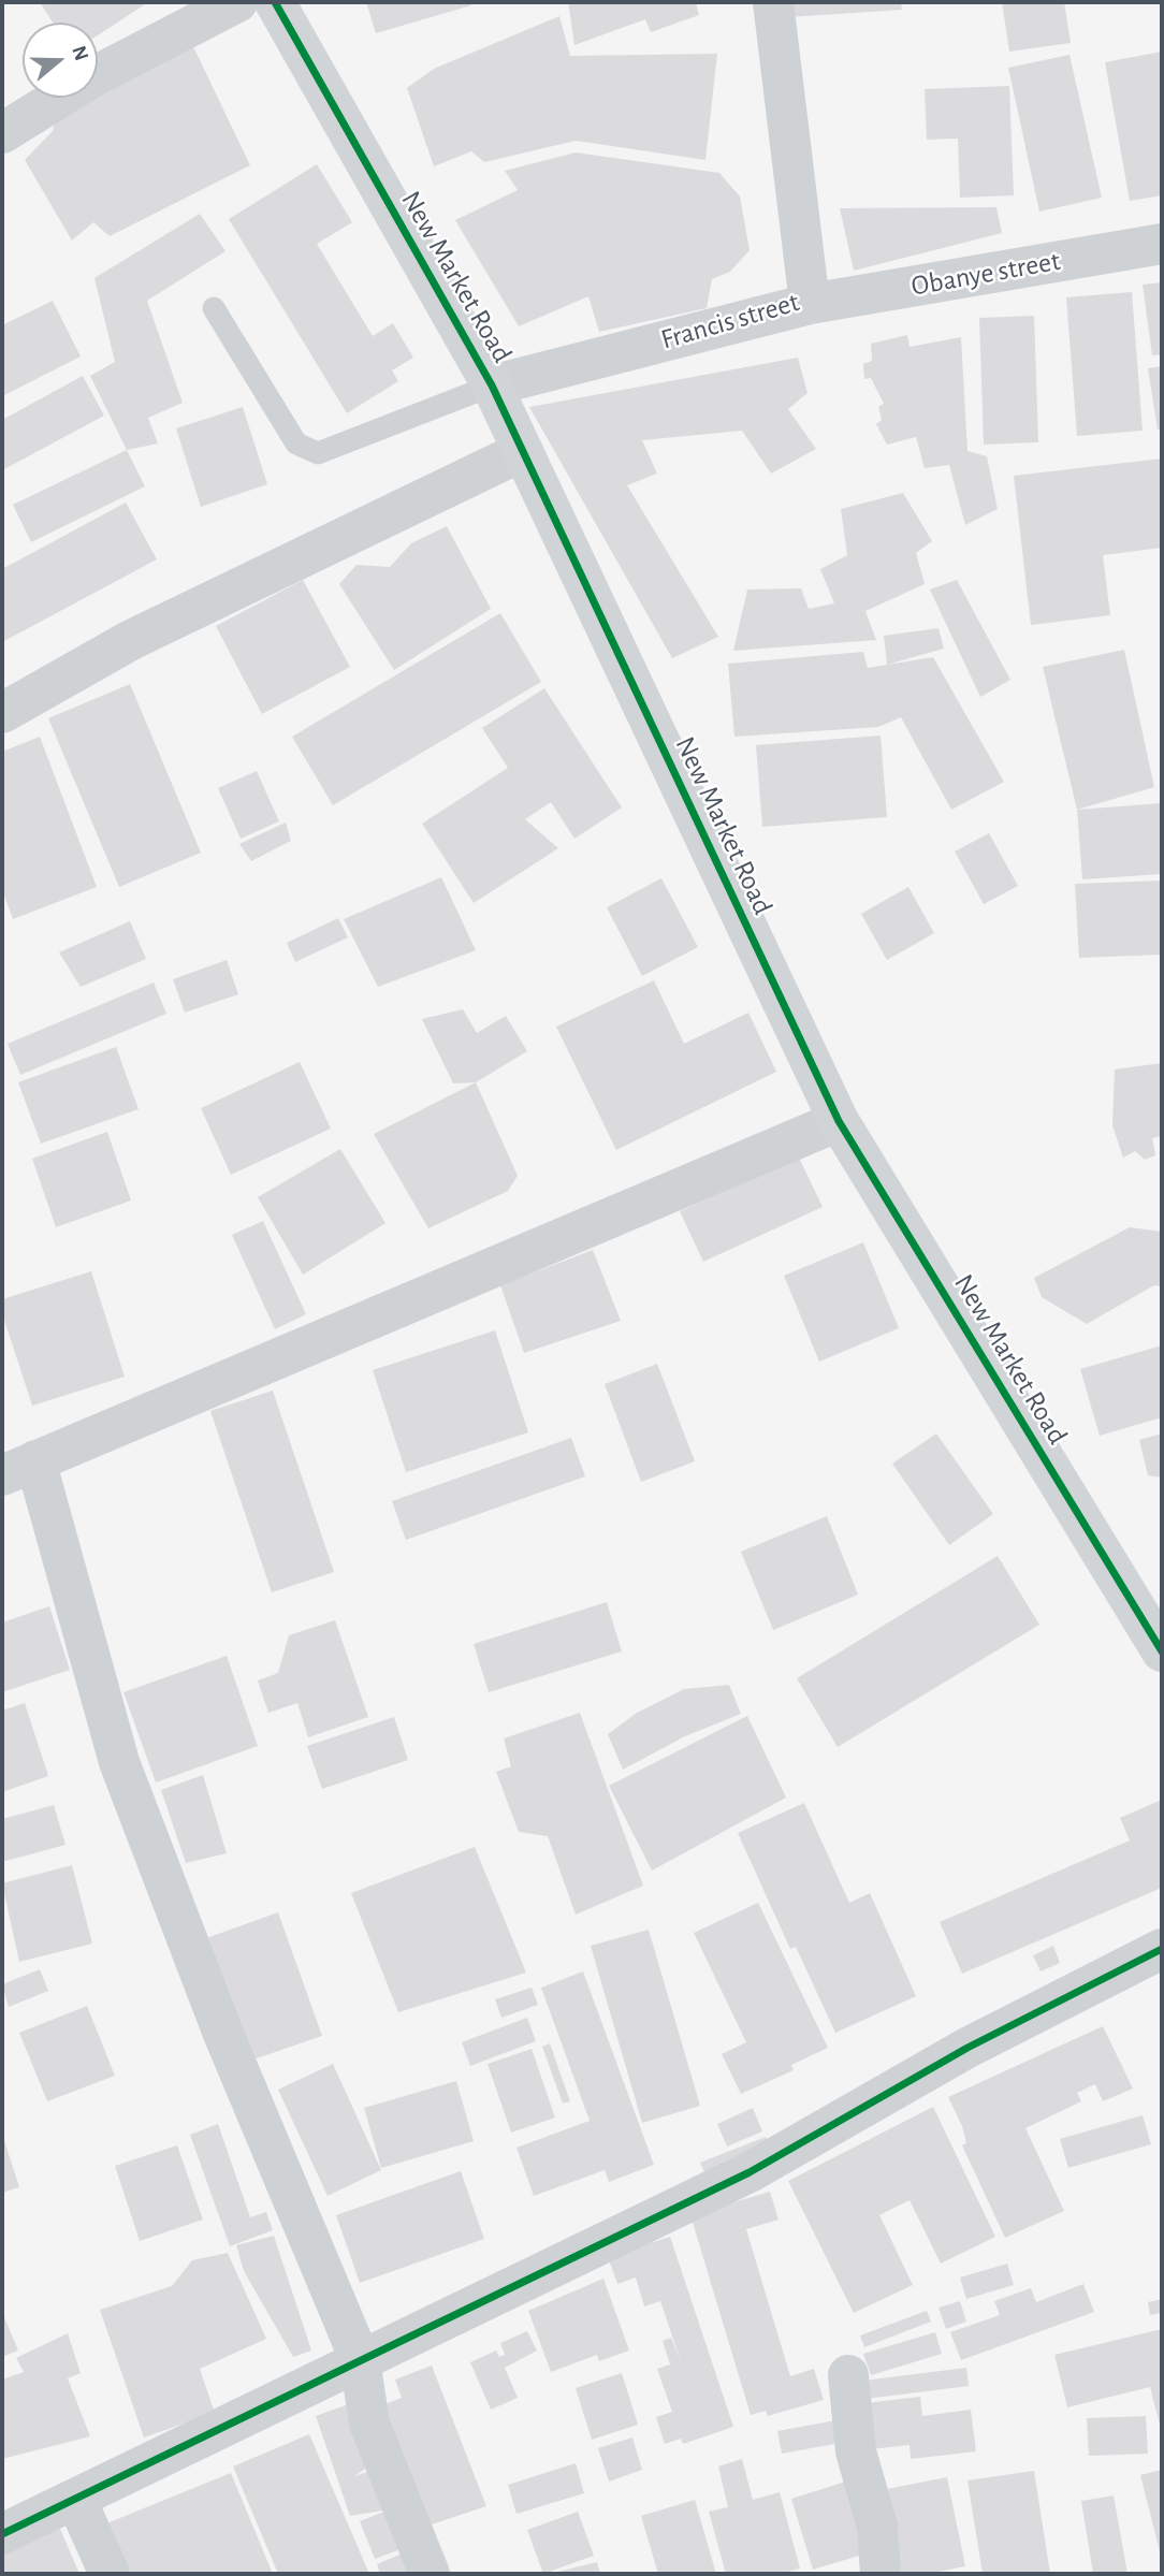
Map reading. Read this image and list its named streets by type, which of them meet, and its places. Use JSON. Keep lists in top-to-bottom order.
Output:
{
  "streets": {
    "street": ["Obanye street", "New Market Road", "Francis street"]
  },
  "crossings": [
    ["Obanye street", "Francis street"],
    ["New Market Road", "Francis street"]
  ],
  "north": "right"
}
